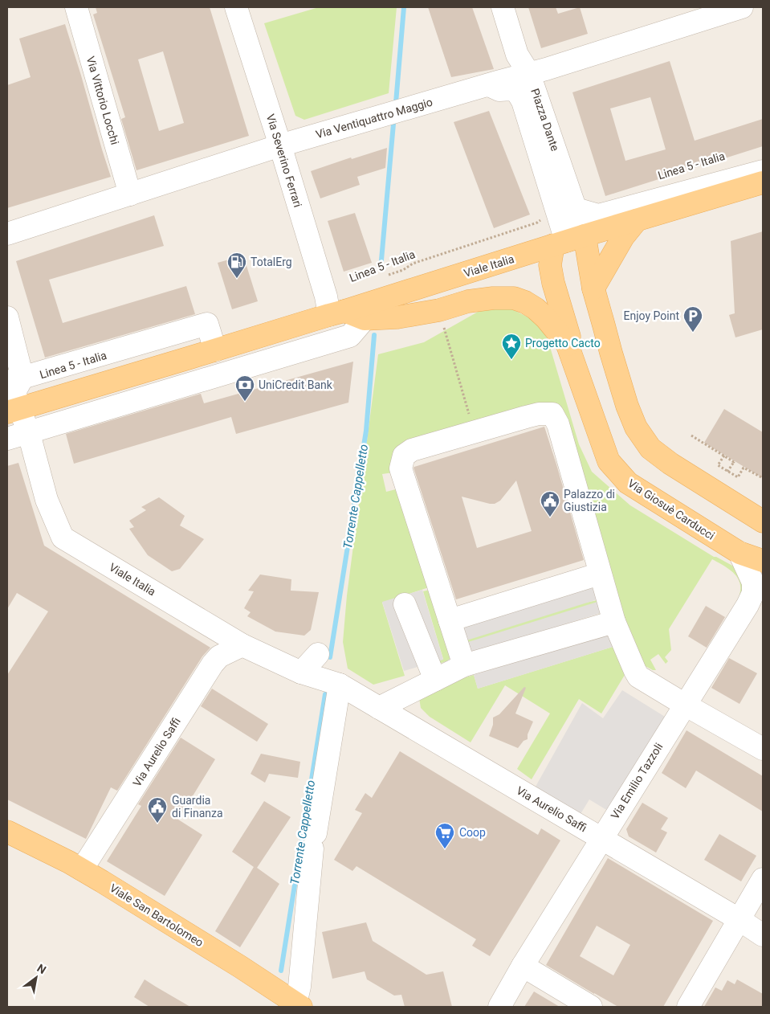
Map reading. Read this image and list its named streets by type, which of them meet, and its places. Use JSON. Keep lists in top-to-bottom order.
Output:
{
  "streets": {
    "main road": ["Viale Italia", "Via Giosuè Carducci", "Viale San Bartolomeo"],
    "street": [
      "Via Vittorio Locchi",
      "Via Ventiquattro Maggio",
      "Piazza Dante",
      "Via Severino Ferrari",
      "Via Aurelio Saffi",
      "Via Emilio Tazzoli"
    ],
    "path": ["Linea 5 - Italia"]
  },
  "crossings": [
    ["Via Vittorio Locchi", "Via Ventiquattro Maggio"],
    ["Via Ventiquattro Maggio", "Piazza Dante"],
    ["Via Ventiquattro Maggio", "Via Severino Ferrari"],
    ["Piazza Dante", "Linea 5 - Italia"],
    ["Piazza Dante", "Viale Italia"],
    ["Piazza Dante", "Via Giosuè Carducci"],
    ["Via Severino Ferrari", "Viale Italia"],
    ["Via Severino Ferrari", "Via Giosuè Carducci"],
    ["Viale Italia", "Via Giosuè Carducci"],
    ["Viale Italia", "Via Aurelio Saffi"],
    ["Via Giosuè Carducci", "Via Emilio Tazzoli"],
    ["Via Aurelio Saffi", "Via Emilio Tazzoli"],
    ["Via Aurelio Saffi", "Viale San Bartolomeo"]
  ],
  "water": ["Torrente Cappelletto"],
  "places": {
    "fuel station": ["TotalErg"],
    "parking": ["Enjoy Point"],
    "place": ["Progetto Cacto"],
    "bank": ["UniCredit Bank"],
    "public building": ["Palazzo di Giustizia", "Guardia di Finanza"],
    "supermarket": ["Coop"]
  },
  "north": "top right"
}
